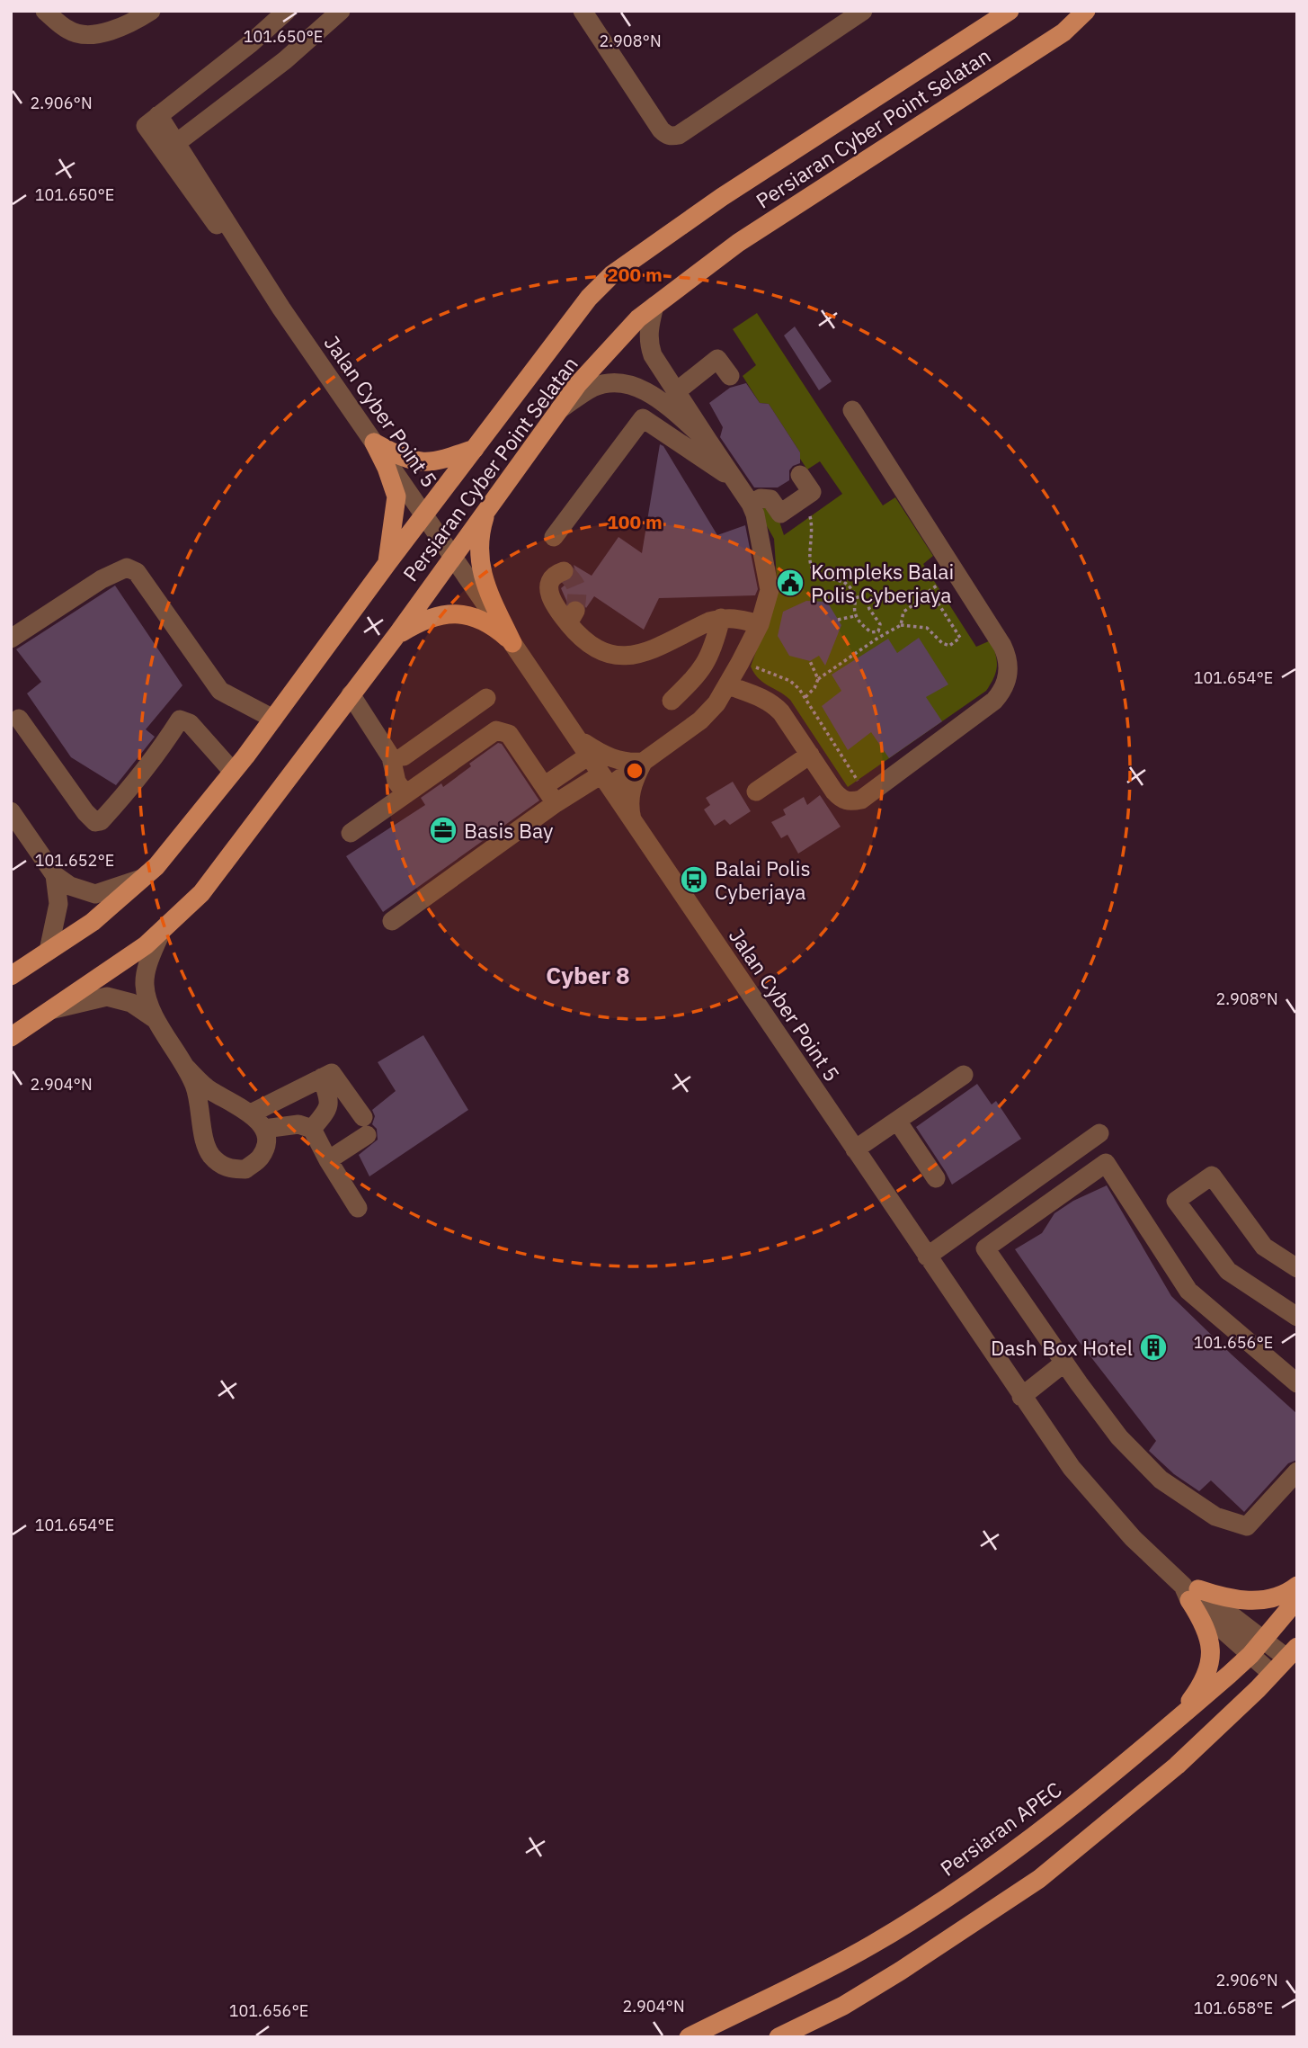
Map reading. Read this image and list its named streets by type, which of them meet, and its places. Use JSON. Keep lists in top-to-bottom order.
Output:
{
  "streets": {
    "main road": ["Persiaran Cyber Point Selatan", "Persiaran APEC"],
    "street": ["Jalan Cyber Point 5"]
  },
  "crossings": [
    ["Persiaran Cyber Point Selatan", "Jalan Cyber Point 5"],
    ["Jalan Cyber Point 5", "Persiaran APEC"]
  ],
  "districts": ["Cyber 8"],
  "places": {
    "public building": ["Kompleks Balai Polis Cyberjaya"],
    "office": ["Basis Bay"],
    "bus stop": ["Balai Polis Cyberjaya"],
    "building": ["Dash Box Hotel"]
  },
  "coordinates": [
    "101.650°E",
    "2.908°N",
    "2.906°N",
    "101.654°E",
    "101.652°E",
    "2.904°N",
    "101.656°E",
    "101.658°E"
  ],
  "rings": ["200 m", "100 m"]
}
